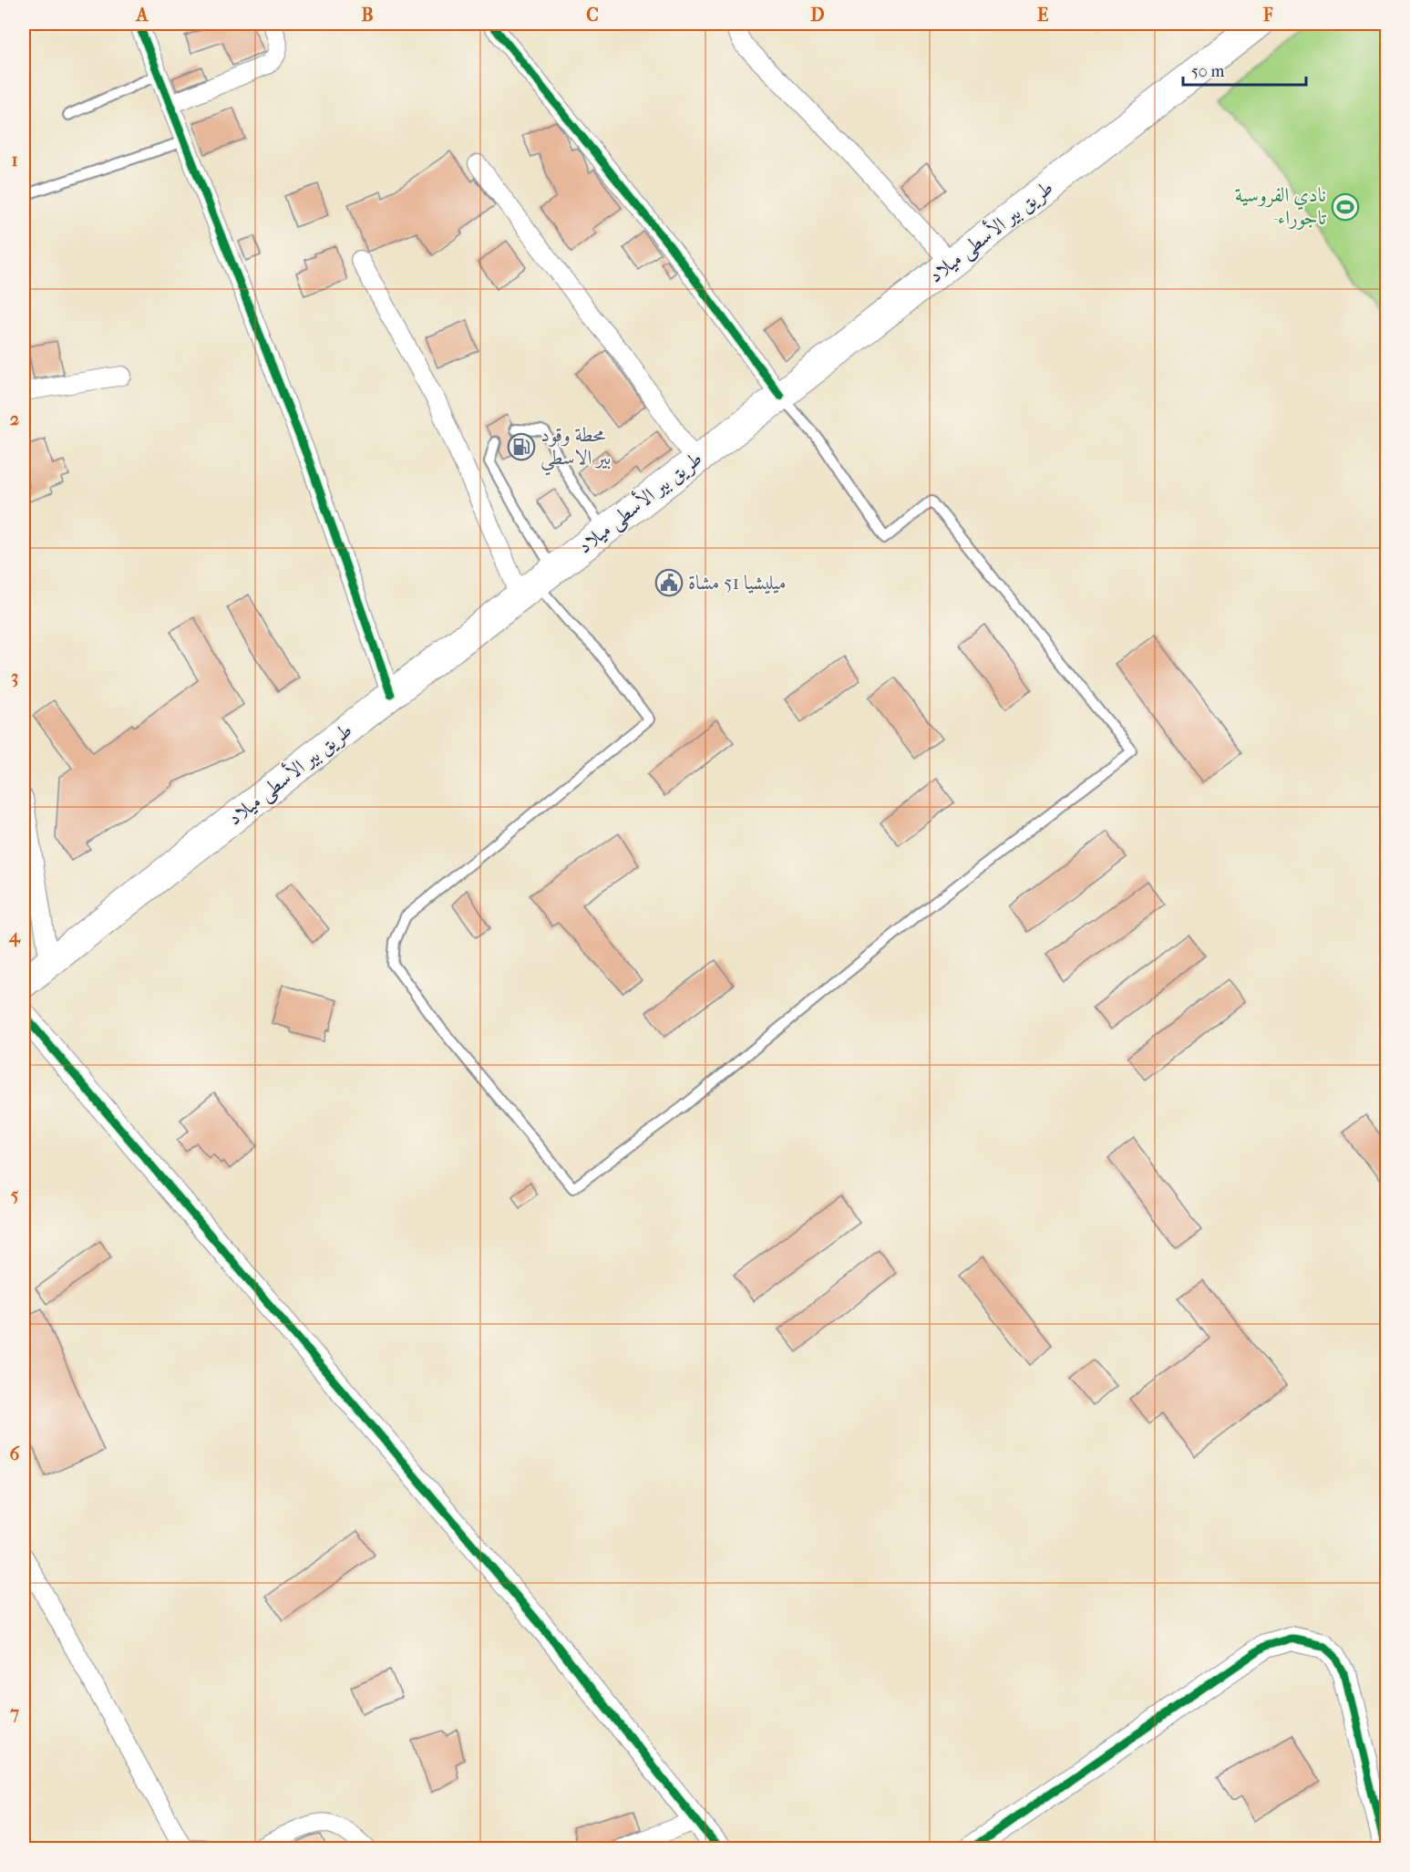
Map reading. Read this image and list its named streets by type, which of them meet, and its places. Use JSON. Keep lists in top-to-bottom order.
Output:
{
  "streets": {
    "main road": ["طريق بير الأسطى ميلاد"]
  },
  "places": {
    "sports": ["نادي الفروسية -تاجوراء"],
    "fuel station": ["محطة وقود بير الاسطي"],
    "public building": ["ميليشيا 51 مشاة"]
  },
  "scale_bar": "50 m",
  "grid": {
    "columns": [
      "A",
      "B",
      "C",
      "D",
      "E",
      "F"
    ],
    "rows": [
      "1",
      "2",
      "3",
      "4",
      "5",
      "6",
      "7"
    ]
  }
}
